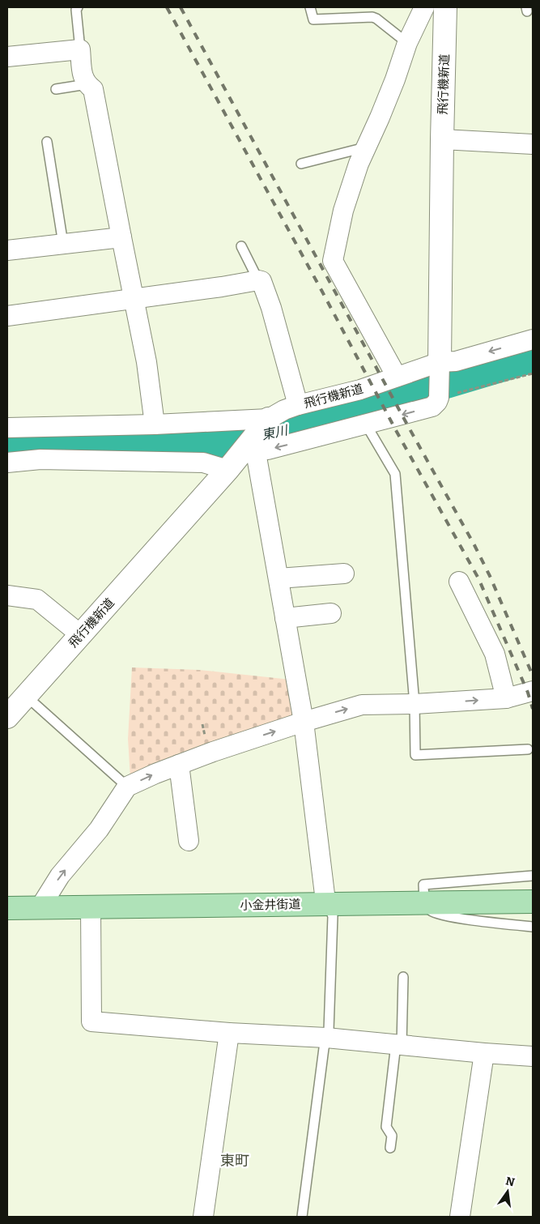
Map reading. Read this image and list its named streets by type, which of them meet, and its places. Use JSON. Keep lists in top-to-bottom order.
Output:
{
  "streets": {
    "main road": ["小金井街道"],
    "street": ["飛行機新道"]
  },
  "districts": ["東町"],
  "water": ["東川"],
  "north": "top"
}
